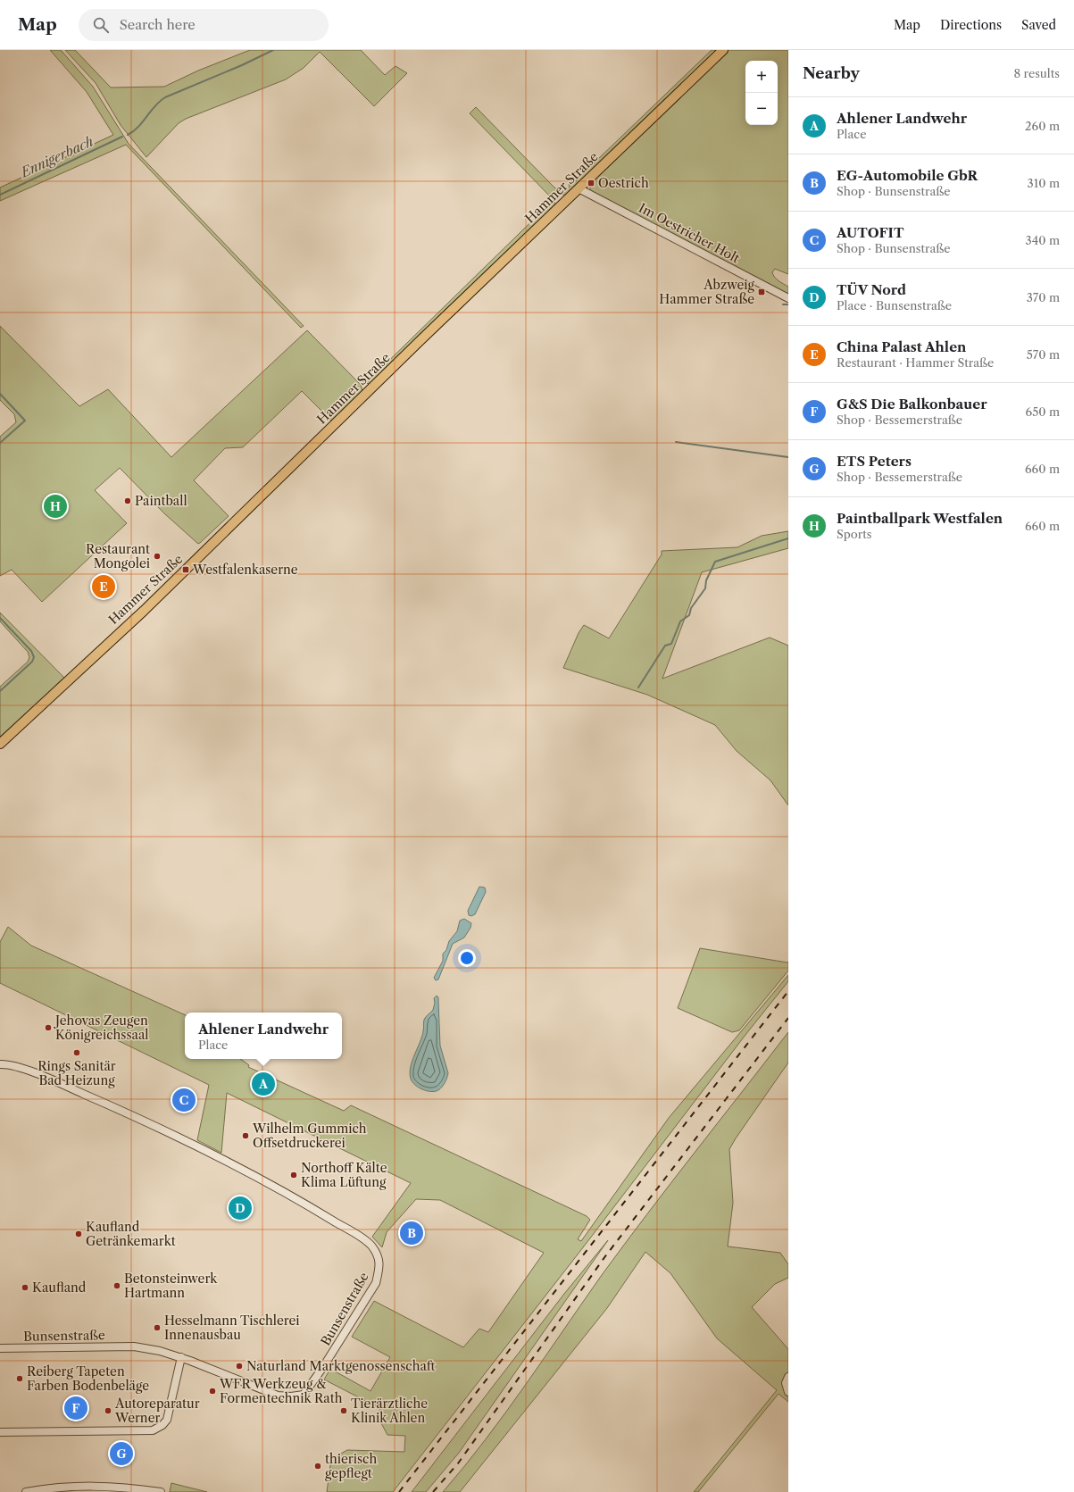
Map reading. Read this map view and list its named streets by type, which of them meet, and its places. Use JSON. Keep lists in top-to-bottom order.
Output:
{
  "streets": {
    "main road": ["Hammer Straße"],
    "street": ["Im Oestricher Holt", "Bunsenstraße"]
  },
  "crossings": [
    ["Hammer Straße", "Im Oestricher Holt"]
  ],
  "water": ["Ennigerbach"],
  "places": {
    "transit": ["Oestrich", "Abzweig Hammer Straße", "Westfalenkaserne"],
    "other": [
      "Paintball",
      "Restaurant Mongolei",
      "Jehovas Zeugen Königreichssaal",
      "Rings Sanitär Bad Heizung",
      "Wilhelm Gummich Offsetdruckerei",
      "Northoff Kälte Klima Lüftung",
      "Kaufland Getränkemarkt",
      "Betonsteinwerk Hartmann",
      "Kaufland",
      "Hesselmann Tischlerei Innenausbau",
      "Naturland Marktgenossenschaft",
      "Reiberg Tapeten Farben Bodenbeläge",
      "WFR Werkzeug & Formentechnik Rath",
      "Autoreparatur Werner",
      "Tierärztliche Klinik Ahlen",
      "thierisch gepflegt"
    ]
  },
  "page": {
    "header": "Map",
    "search": "Search here",
    "nav": ["Map", "Directions", "Saved"],
    "heading": ["Nearby", "8 results"],
    "map_buttons": ["+", "−"],
    "list": [
      {
        "mark": "A",
        "name": "Ahlener Landwehr",
        "note": "Place",
        "value": "260 m"
      },
      {
        "mark": "B",
        "name": "EG-Automobile GbR",
        "note": "Shop · Bunsenstraße",
        "value": "310 m"
      },
      {
        "mark": "C",
        "name": "AUTOFIT",
        "note": "Shop · Bunsenstraße",
        "value": "340 m"
      },
      {
        "mark": "D",
        "name": "TÜV Nord",
        "note": "Place · Bunsenstraße",
        "value": "370 m"
      },
      {
        "mark": "E",
        "name": "China Palast Ahlen",
        "note": "Restaurant · Hammer Straße",
        "value": "570 m"
      },
      {
        "mark": "F",
        "name": "G&S Die Balkonbauer",
        "note": "Shop · Bessemerstraße",
        "value": "650 m"
      },
      {
        "mark": "G",
        "name": "ETS Peters",
        "note": "Shop · Bessemerstraße",
        "value": "660 m"
      },
      {
        "mark": "H",
        "name": "Paintballpark Westfalen",
        "note": "Sports",
        "value": "660 m"
      }
    ],
    "pins": [
      "H",
      "E",
      "A",
      "C",
      "D",
      "B",
      "F",
      "G"
    ],
    "popup": ["Ahlener Landwehr", "Place"]
  }
}
